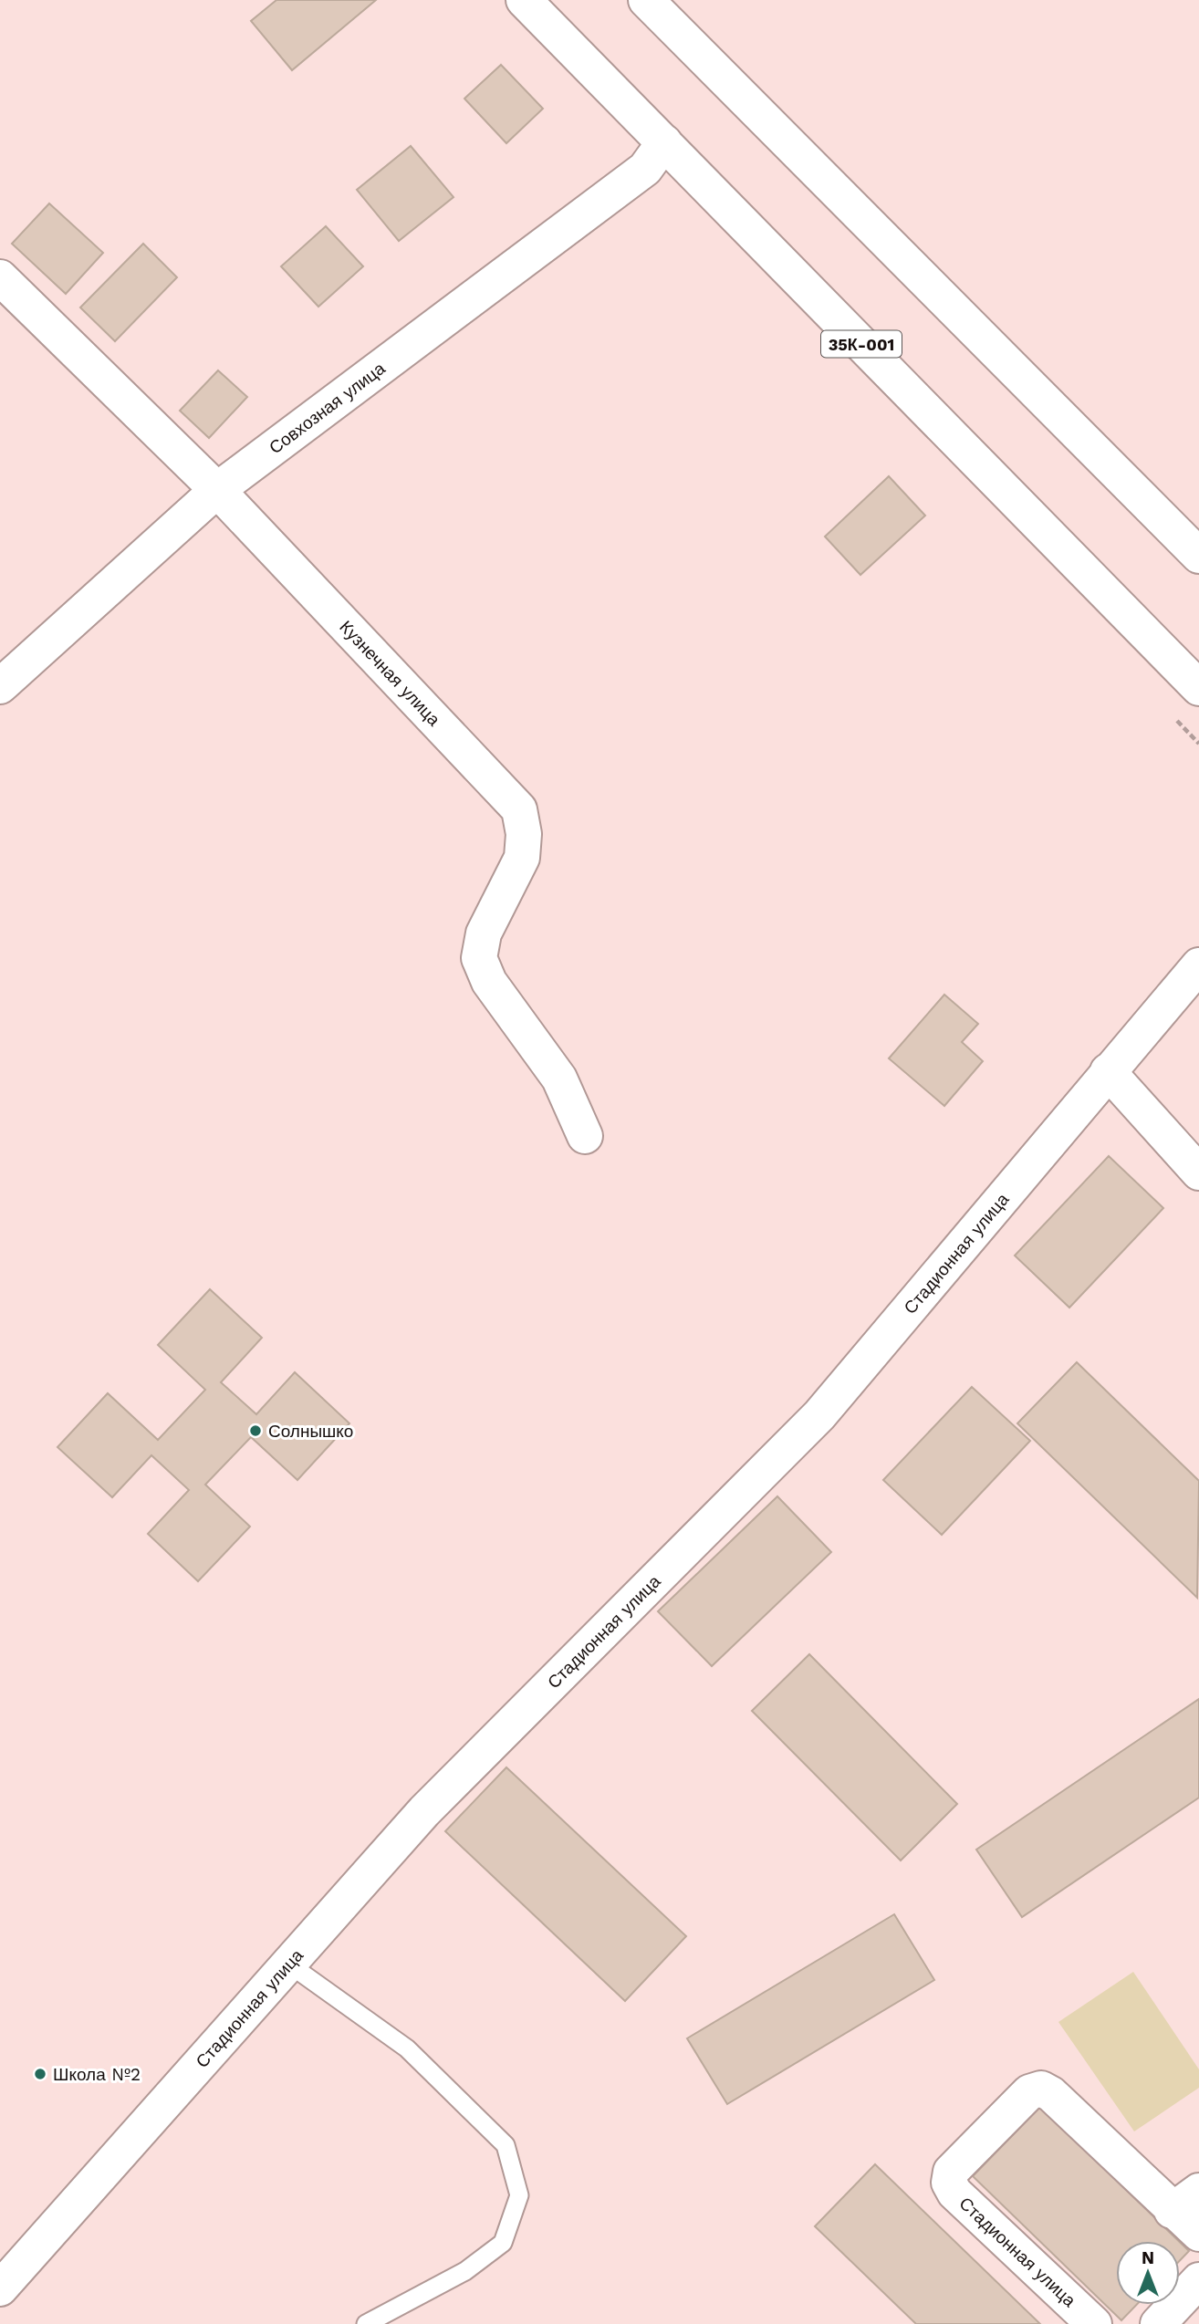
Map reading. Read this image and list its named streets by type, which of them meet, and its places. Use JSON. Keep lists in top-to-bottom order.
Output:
{
  "streets": {
    "street": [
      "35К-001",
      "Совхозная улица",
      "Кузнечная улица",
      "Стадионная улица"
    ]
  },
  "crossings": [
    ["35К-001", "Совхозная улица"],
    ["Совхозная улица", "Кузнечная улица"]
  ],
  "places": ["Солнышко", "Школа №2"],
  "north": "top"
}
